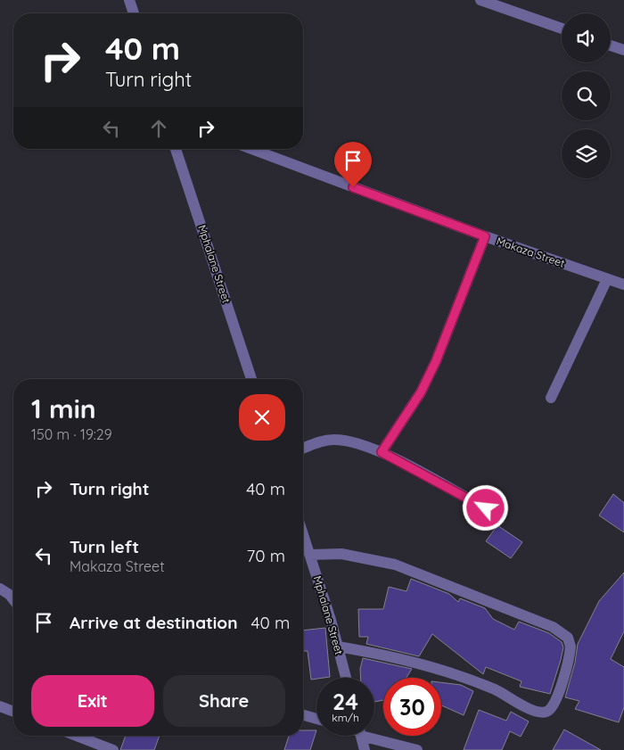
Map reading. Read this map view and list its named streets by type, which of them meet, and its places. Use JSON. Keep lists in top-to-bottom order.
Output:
{
  "streets": {
    "street": ["Makaza Street", "Mphalane Street"]
  },
  "page": {
    "turn": ["40 m", "Turn right"],
    "heading": ["1 min", "150 m · 19:29"],
    "list": [
      {
        "name": "Turn right",
        "value": "40 m"
      },
      {
        "name": "Turn left",
        "note": "Makaza Street",
        "value": "70 m"
      },
      {
        "name": "Arrive at destination",
        "value": "40 m"
      }
    ],
    "buttons": ["Exit", "Share"],
    "speed": "24 km/h",
    "limit": "30"
  }
}
